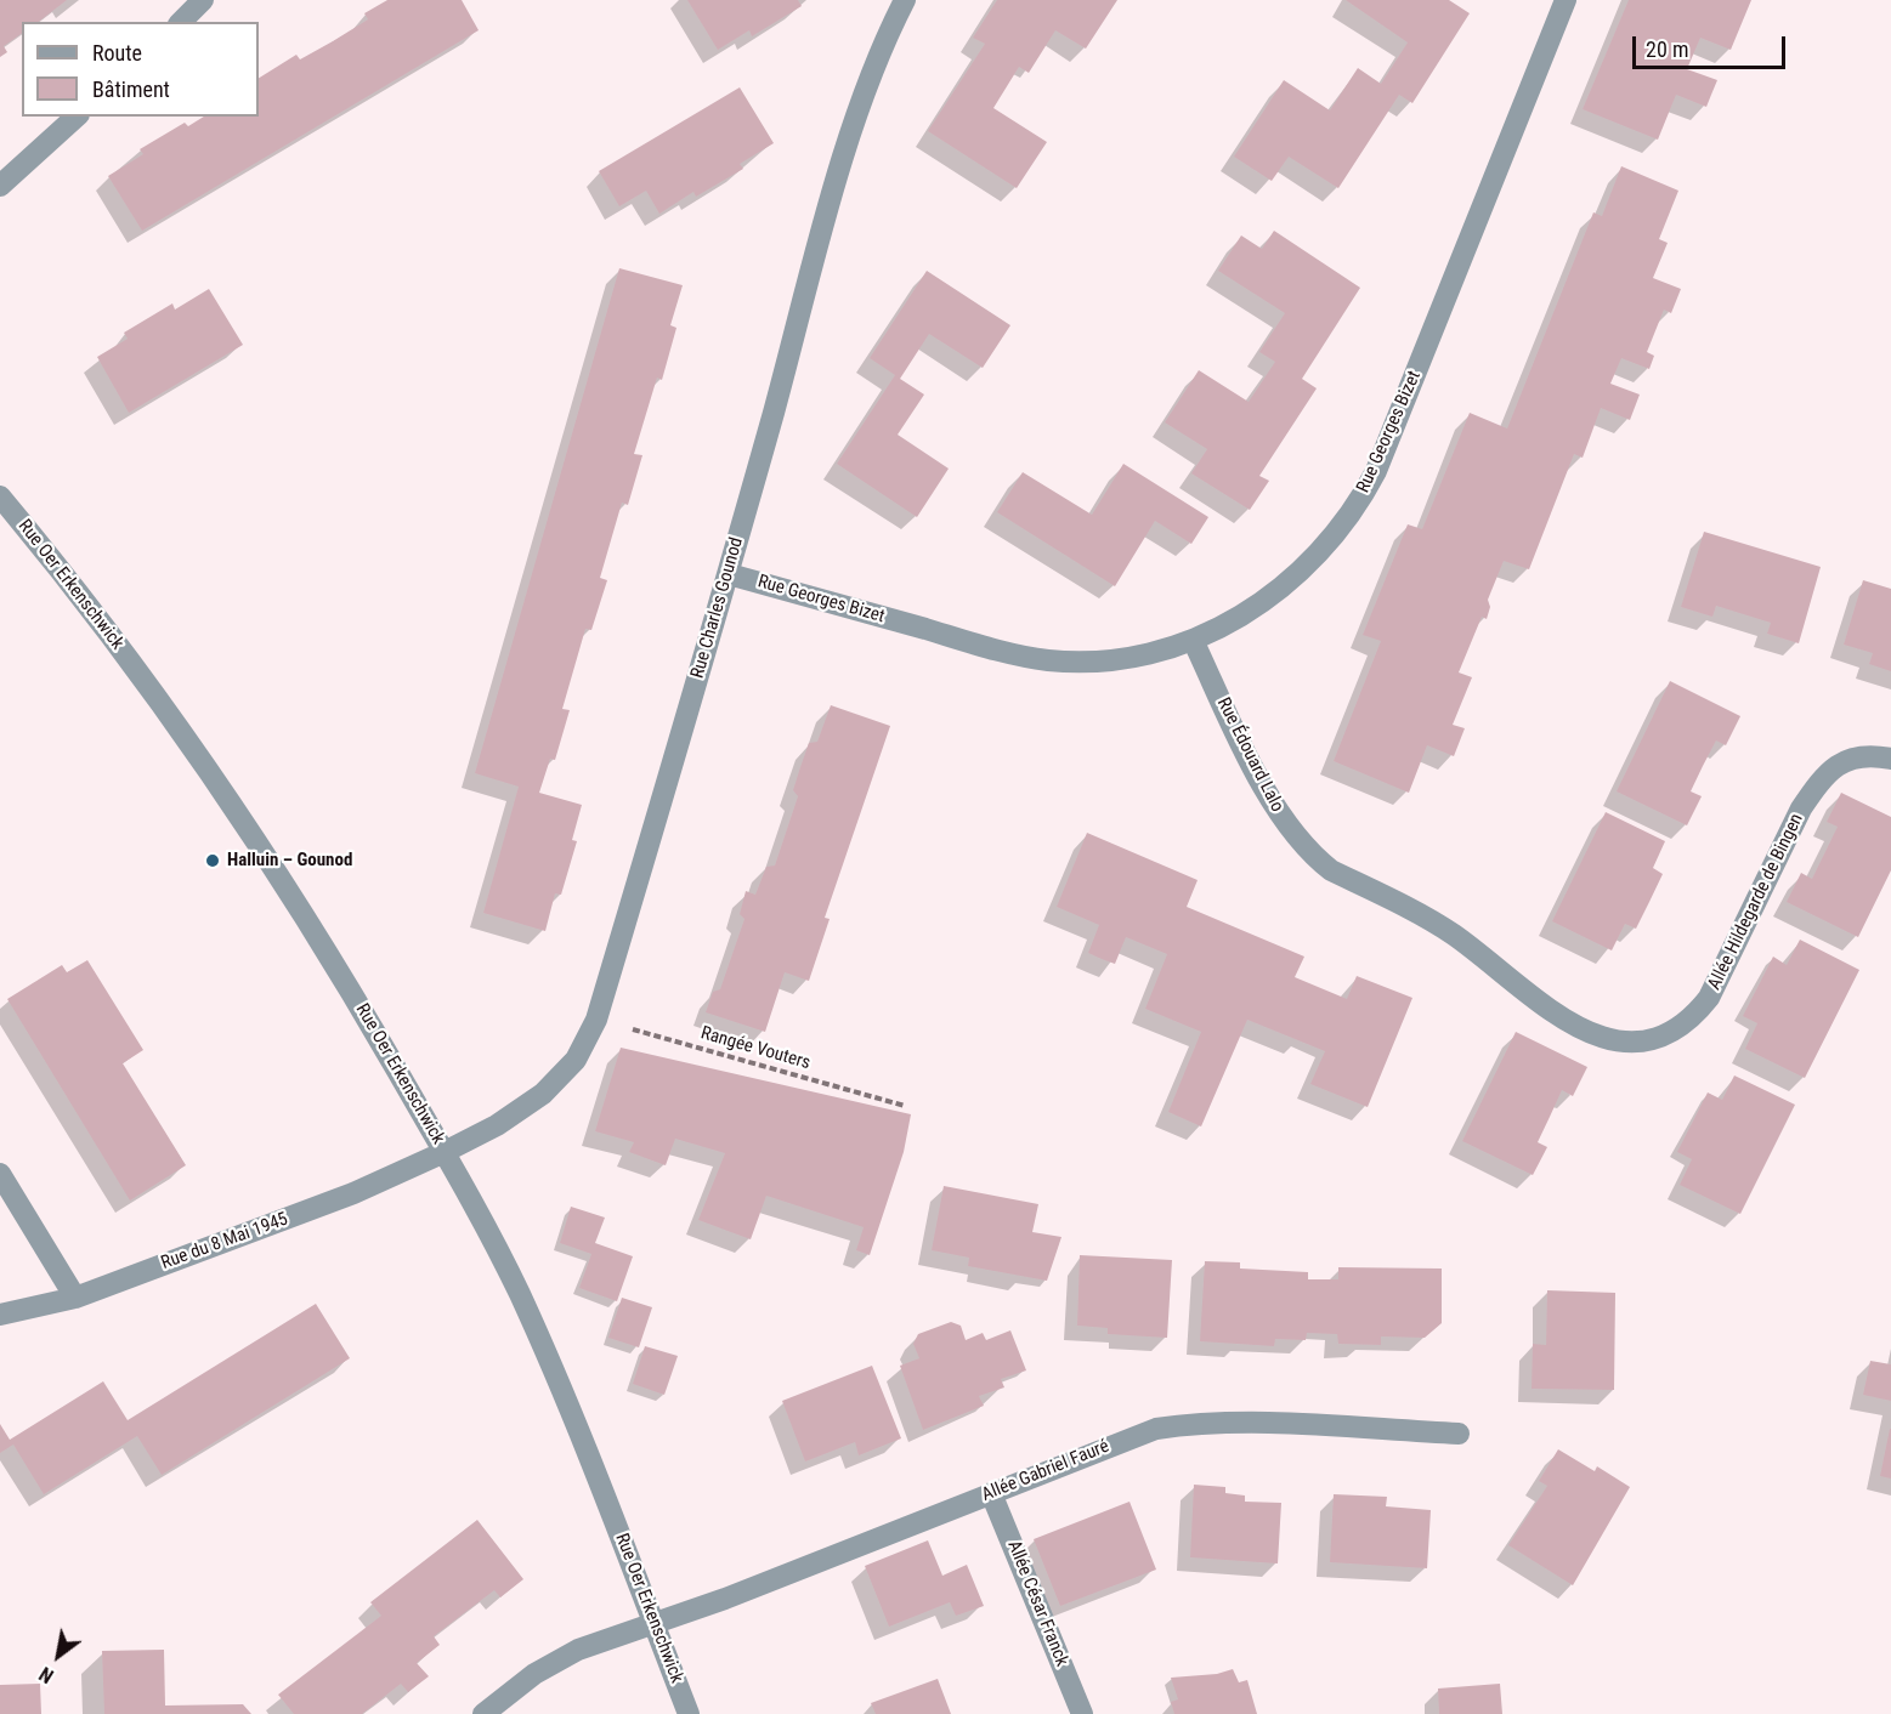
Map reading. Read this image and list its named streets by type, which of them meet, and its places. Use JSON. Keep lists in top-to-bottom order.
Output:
{
  "streets": {
    "street": [
      "Rue Georges Bizet",
      "Rue Oer Erkenschwick",
      "Rue Charles Gounod",
      "Rue Édouard Lalo",
      "Allée Hildegarde de Bingen",
      "Rue du 8 Mai 1945",
      "Allée Gabriel Fauré",
      "Allée César Franck"
    ],
    "path": ["Rangée Vouters"]
  },
  "crossings": [
    ["Rue Georges Bizet", "Rue Charles Gounod"],
    ["Rue Georges Bizet", "Rue Édouard Lalo"],
    ["Rue Oer Erkenschwick", "Rue Charles Gounod"],
    ["Rue Oer Erkenschwick", "Rue du 8 Mai 1945"],
    ["Rue Oer Erkenschwick", "Allée Gabriel Fauré"],
    ["Rue Charles Gounod", "Rangée Vouters"],
    ["Rue Charles Gounod", "Rue du 8 Mai 1945"],
    ["Rue Édouard Lalo", "Allée Hildegarde de Bingen"],
    ["Allée Gabriel Fauré", "Allée César Franck"]
  ],
  "places": ["Halluin – Gounod"],
  "legend": ["Route", "Bâtiment"],
  "scale_bar": "20 m",
  "north": "bottom left"
}
